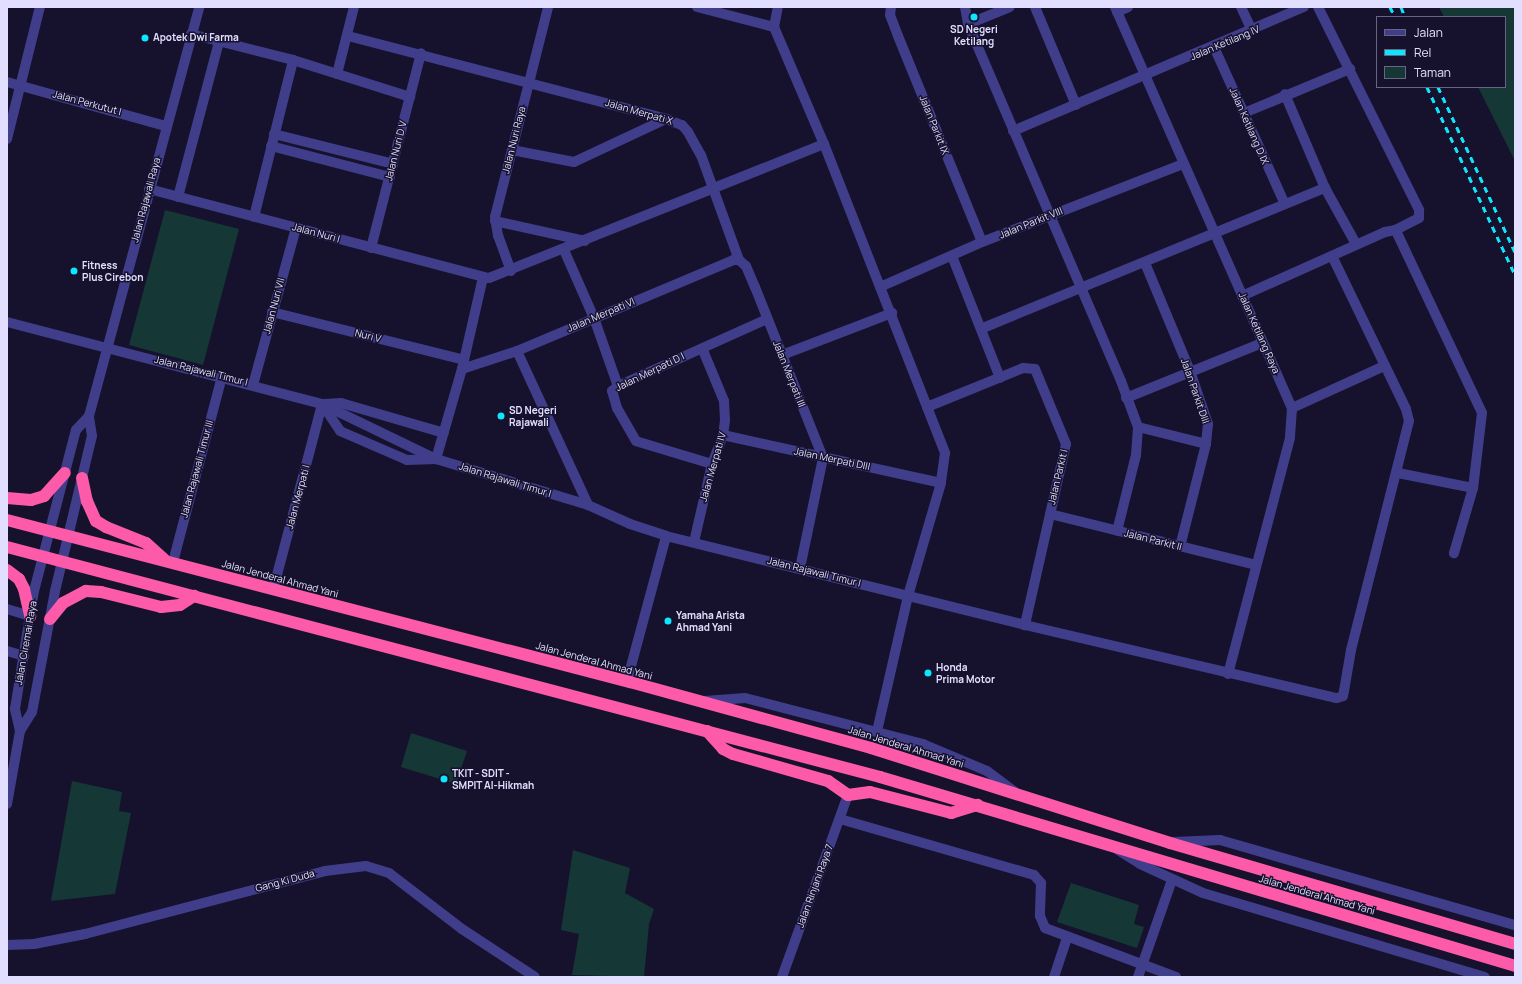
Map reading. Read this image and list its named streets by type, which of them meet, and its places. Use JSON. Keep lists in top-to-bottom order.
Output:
{
  "streets": {
    "highway": ["Jalan Jenderal Ahmad Yani"],
    "street": [
      "Jalan Ketilang IV",
      "Jalan Perkutut I",
      "Jalan Merpati X",
      "Jalan Parkit IX",
      "Jalan Ketilang D IX",
      "Jalan Nuri Raya",
      "Jalan Nuri D V",
      "Jalan Rajawali Raya",
      "Jalan Parkit VIII",
      "Jalan Nuri I",
      "Jalan Nuri VII",
      "Jalan Merpati VI",
      "Jalan Ketilang Raya",
      "Nuri V",
      "Jalan Rajawali Timur I",
      "Jalan Merpati D I",
      "Jalan Merpati III",
      "Jalan Parkit DIII",
      "Jalan Merpati DIII",
      "Jalan Merpati IV",
      "Jalan Rajawali Timur III",
      "Jalan Parkit I",
      "Jalan Merpati I",
      "Jalan Parkit II",
      "Jalan Ciremai Raya",
      "Gang Ki Duda",
      "Jalan Rinjani Raya 7"
    ]
  },
  "crossings": [
    ["Jalan Ketilang IV", "Jalan Ketilang D IX"],
    ["Jalan Ketilang IV", "Jalan Ketilang Raya"],
    ["Jalan Perkutut I", "Jalan Rajawali Raya"],
    ["Jalan Merpati X", "Jalan Nuri Raya"],
    ["Jalan Merpati X", "Jalan Nuri D V"],
    ["Jalan Merpati X", "Jalan Merpati III"],
    ["Jalan Parkit IX", "Jalan Parkit VIII"],
    ["Jalan Nuri D V", "Jalan Nuri I"],
    ["Jalan Rajawali Raya", "Jalan Nuri I"],
    ["Jalan Rajawali Raya", "Jalan Rajawali Timur I"],
    ["Jalan Rajawali Raya", "Jalan Jenderal Ahmad Yani"],
    ["Jalan Rajawali Raya", "Jalan Ciremai Raya"],
    ["Jalan Parkit VIII", "Jalan Ketilang Raya"],
    ["Jalan Nuri I", "Jalan Nuri VII"],
    ["Jalan Nuri VII", "Nuri V"],
    ["Jalan Nuri VII", "Jalan Rajawali Timur I"],
    ["Jalan Merpati VI", "Nuri V"],
    ["Jalan Merpati VI", "Jalan Merpati III"],
    ["Jalan Ketilang Raya", "Jalan Rajawali Timur I"],
    ["Jalan Ketilang Raya", "Jalan Parkit II"],
    ["Jalan Rajawali Timur I", "Jalan Merpati IV"],
    ["Jalan Rajawali Timur I", "Jalan Rajawali Timur III"],
    ["Jalan Rajawali Timur I", "Jalan Parkit I"],
    ["Jalan Rajawali Timur I", "Jalan Merpati I"],
    ["Jalan Merpati D I", "Jalan Merpati III"],
    ["Jalan Merpati D I", "Jalan Merpati IV"],
    ["Jalan Merpati III", "Jalan Merpati DIII"],
    ["Jalan Parkit DIII", "Jalan Parkit II"],
    ["Jalan Merpati DIII", "Jalan Merpati IV"],
    ["Jalan Rajawali Timur III", "Jalan Jenderal Ahmad Yani"],
    ["Jalan Parkit I", "Jalan Parkit II"],
    ["Jalan Merpati I", "Jalan Jenderal Ahmad Yani"],
    ["Jalan Jenderal Ahmad Yani", "Jalan Ciremai Raya"]
  ],
  "places": [
    "SD Negeri Ketilang",
    "Apotek Dwi Farma",
    "Fitness Plus Cirebon",
    "SD Negeri Rajawali",
    "Yamaha Arista Ahmad Yani",
    "Honda Prima Motor",
    "TKIT - SDIT - SMPIT Al-Hikmah"
  ],
  "legend": ["Jalan", "Rel", "Taman"]
}
